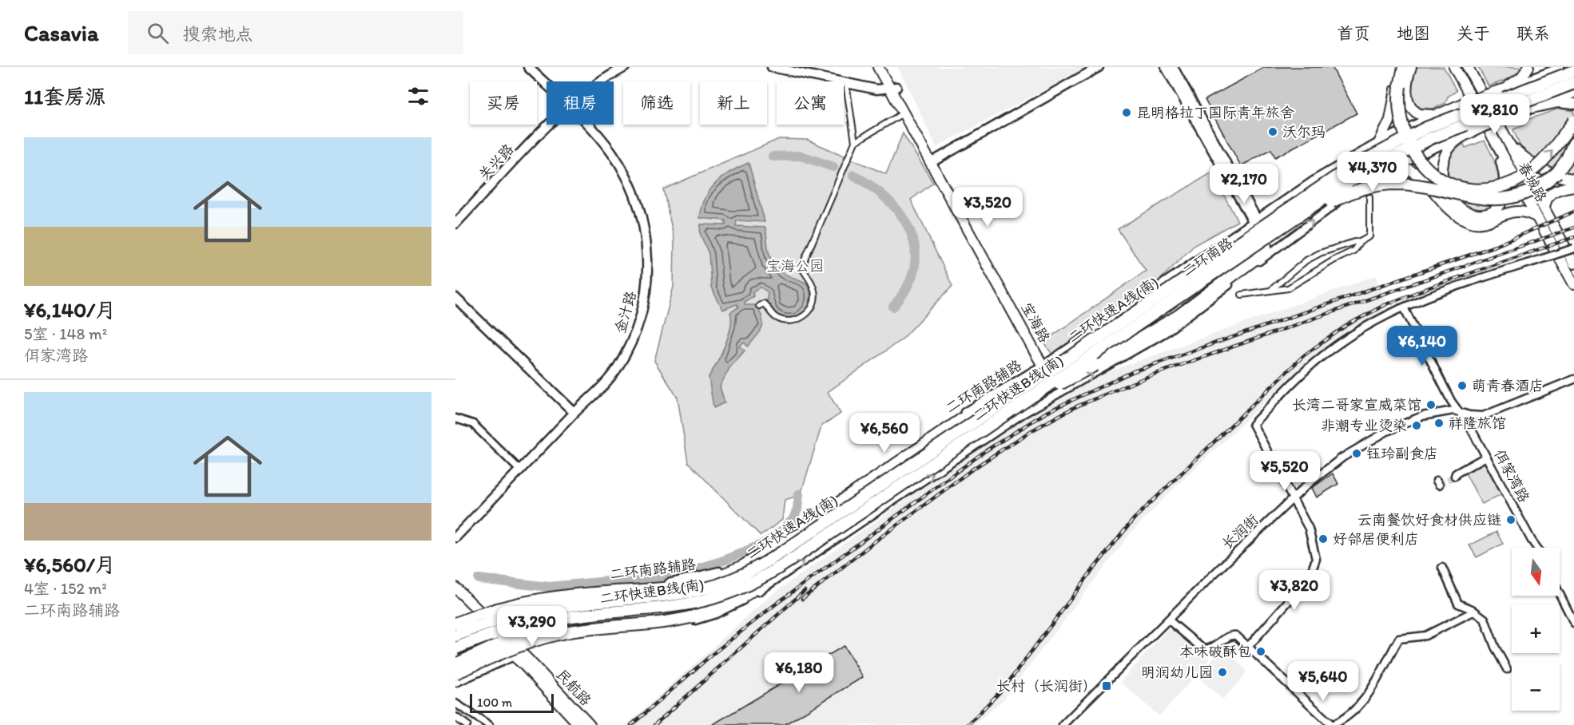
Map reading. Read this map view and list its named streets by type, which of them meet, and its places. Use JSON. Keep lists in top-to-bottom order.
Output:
{
  "streets": {
    "highway": ["二环快速A线(南)", "二环快速B线(南)"],
    "main road": [
      "春城路",
      "二环南路",
      "宝海路",
      "民航路"
    ],
    "street": [
      "关兴路",
      "金汁路",
      "二环南路辅路",
      "佴家湾路",
      "长润街"
    ]
  },
  "crossings": [
    ["二环南路", "宝海路"],
    ["二环南路", "二环南路辅路"],
    ["二环南路", "二环快速B线(南)"],
    ["二环南路", "民航路"],
    ["宝海路", "二环南路辅路"],
    ["二环南路辅路", "二环快速B线(南)"],
    ["二环南路辅路", "民航路"],
    ["佴家湾路", "长润街"]
  ],
  "parks": ["宝海公园"],
  "places": {
    "other": [
      "昆明格拉丁国际青年旅舍",
      "沃尔玛",
      "萌青春酒店",
      "长湾二哥家宣威菜馆",
      "祥隆旅馆",
      "非潮专业烫染",
      "钰玲副食店",
      "云南餐饮好食材供应链",
      "好邻居便利店",
      "本味破酥包",
      "明润幼儿园"
    ],
    "transit": ["长村（长润街）"]
  },
  "scale_bar": "100 m",
  "north": "bottom",
  "page": {
    "header": "Casavia",
    "search": "搜索地点",
    "nav": [
      "首页",
      "地图",
      "关于",
      "联系"
    ],
    "heading": "11套房源",
    "chip": [
      "买房",
      "租房",
      "筛选",
      "新上",
      "公寓"
    ],
    "price": [
      "¥2,810",
      "¥4,370",
      "¥2,170",
      "¥3,520",
      "¥6,140",
      "¥6,560",
      "¥5,520",
      "¥3,820",
      "¥3,290",
      "¥6,180",
      "¥5,640"
    ],
    "list": [
      {
        "name": "¥6,140/月",
        "note": "5室 · 148 m² · 佴家湾路"
      },
      {
        "name": "¥6,560/月",
        "note": "4室 · 152 m² · 二环南路辅路"
      }
    ],
    "map_buttons": ["+", "−"],
    "scale": "100 m"
  }
}
